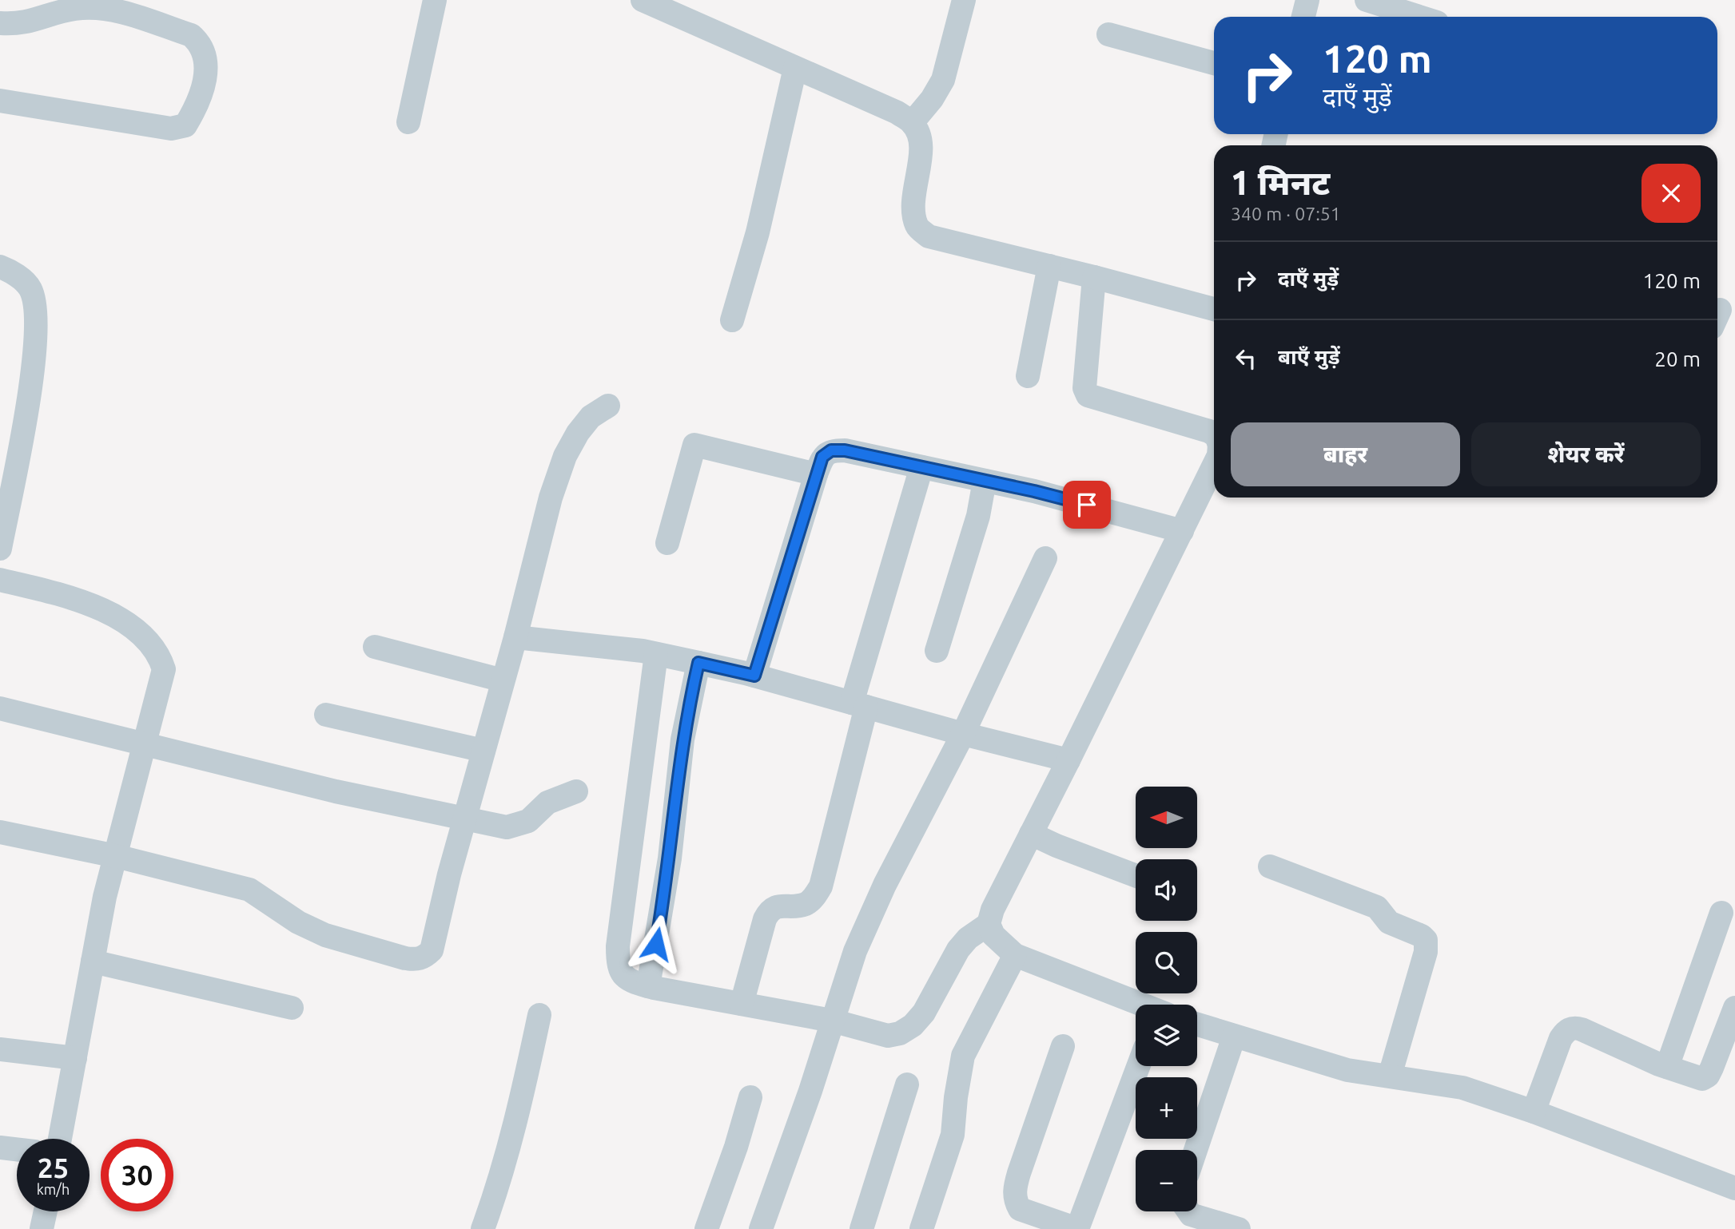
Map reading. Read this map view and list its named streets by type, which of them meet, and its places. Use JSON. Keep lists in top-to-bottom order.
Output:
{
  "north": "left",
  "page": {
    "turn": ["120 m", "दाएँ मुड़ें"],
    "heading": ["1 मिनट", "340 m · 07:51"],
    "list": [
      {
        "name": "दाएँ मुड़ें",
        "value": "120 m"
      },
      {
        "name": "बाएँ मुड़ें",
        "value": "20 m"
      }
    ],
    "buttons": ["बाहर", "शेयर करें"],
    "map_buttons": ["+", "−"],
    "speed": "25 km/h",
    "limit": "30"
  }
}
